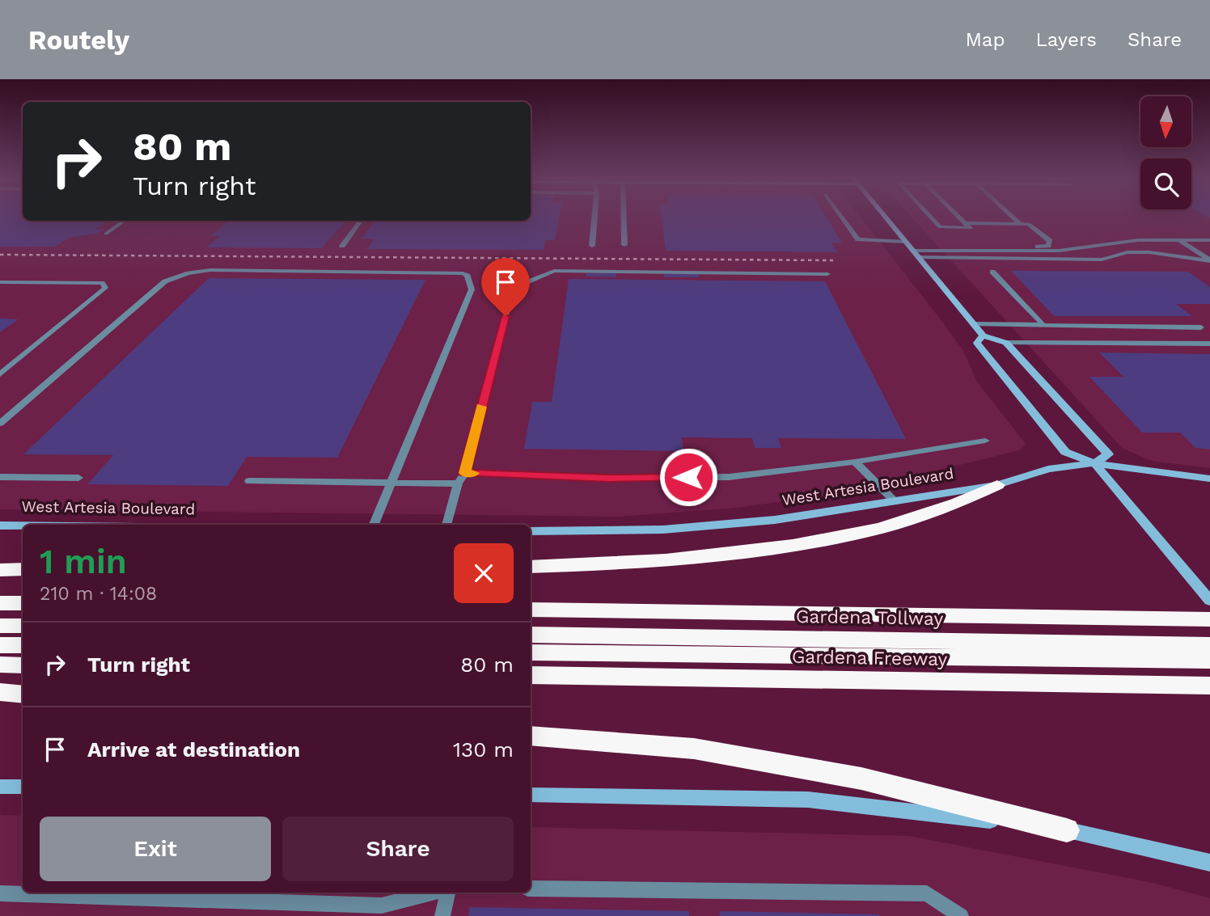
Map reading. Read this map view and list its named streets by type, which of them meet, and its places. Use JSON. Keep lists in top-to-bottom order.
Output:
{
  "streets": {
    "highway": ["Gardena Tollway", "Gardena Freeway"],
    "main road": ["West Artesia Boulevard"]
  },
  "north": "bottom",
  "page": {
    "header": "Routely",
    "nav": ["Map", "Layers", "Share"],
    "turn": ["80 m", "Turn right"],
    "heading": ["1 min", "210 m · 14:08"],
    "list": [
      {
        "name": "Turn right",
        "value": "80 m"
      },
      {
        "name": "Arrive at destination",
        "value": "130 m"
      }
    ],
    "buttons": ["Exit", "Share"]
  }
}
